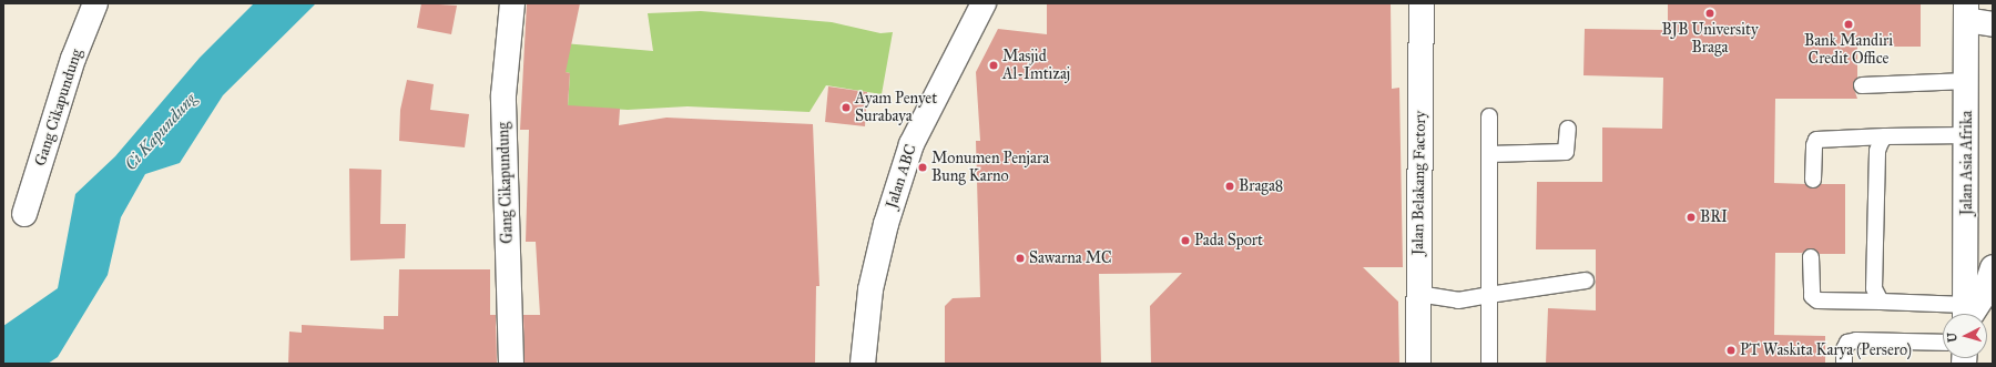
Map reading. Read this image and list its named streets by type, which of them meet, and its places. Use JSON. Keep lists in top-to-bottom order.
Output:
{
  "streets": {
    "street": [
      "Gang Cikapundung",
      "Jalan Asia Afrika",
      "Jalan ABC",
      "Jalan Belakang Factory"
    ]
  },
  "water": ["Ci Kapundung"],
  "places": [
    "BJB University Braga",
    "Bank Mandiri Credit Office",
    "Masjid Al-Imtizaj",
    "Ayam Penyet Surabaya",
    "Monumen Penjara Bung Karno",
    "Braga8",
    "BRI",
    "Pada Sport",
    "Sawarna MC",
    "PT Waskita Karya (Persero)"
  ],
  "north": "left"
}
